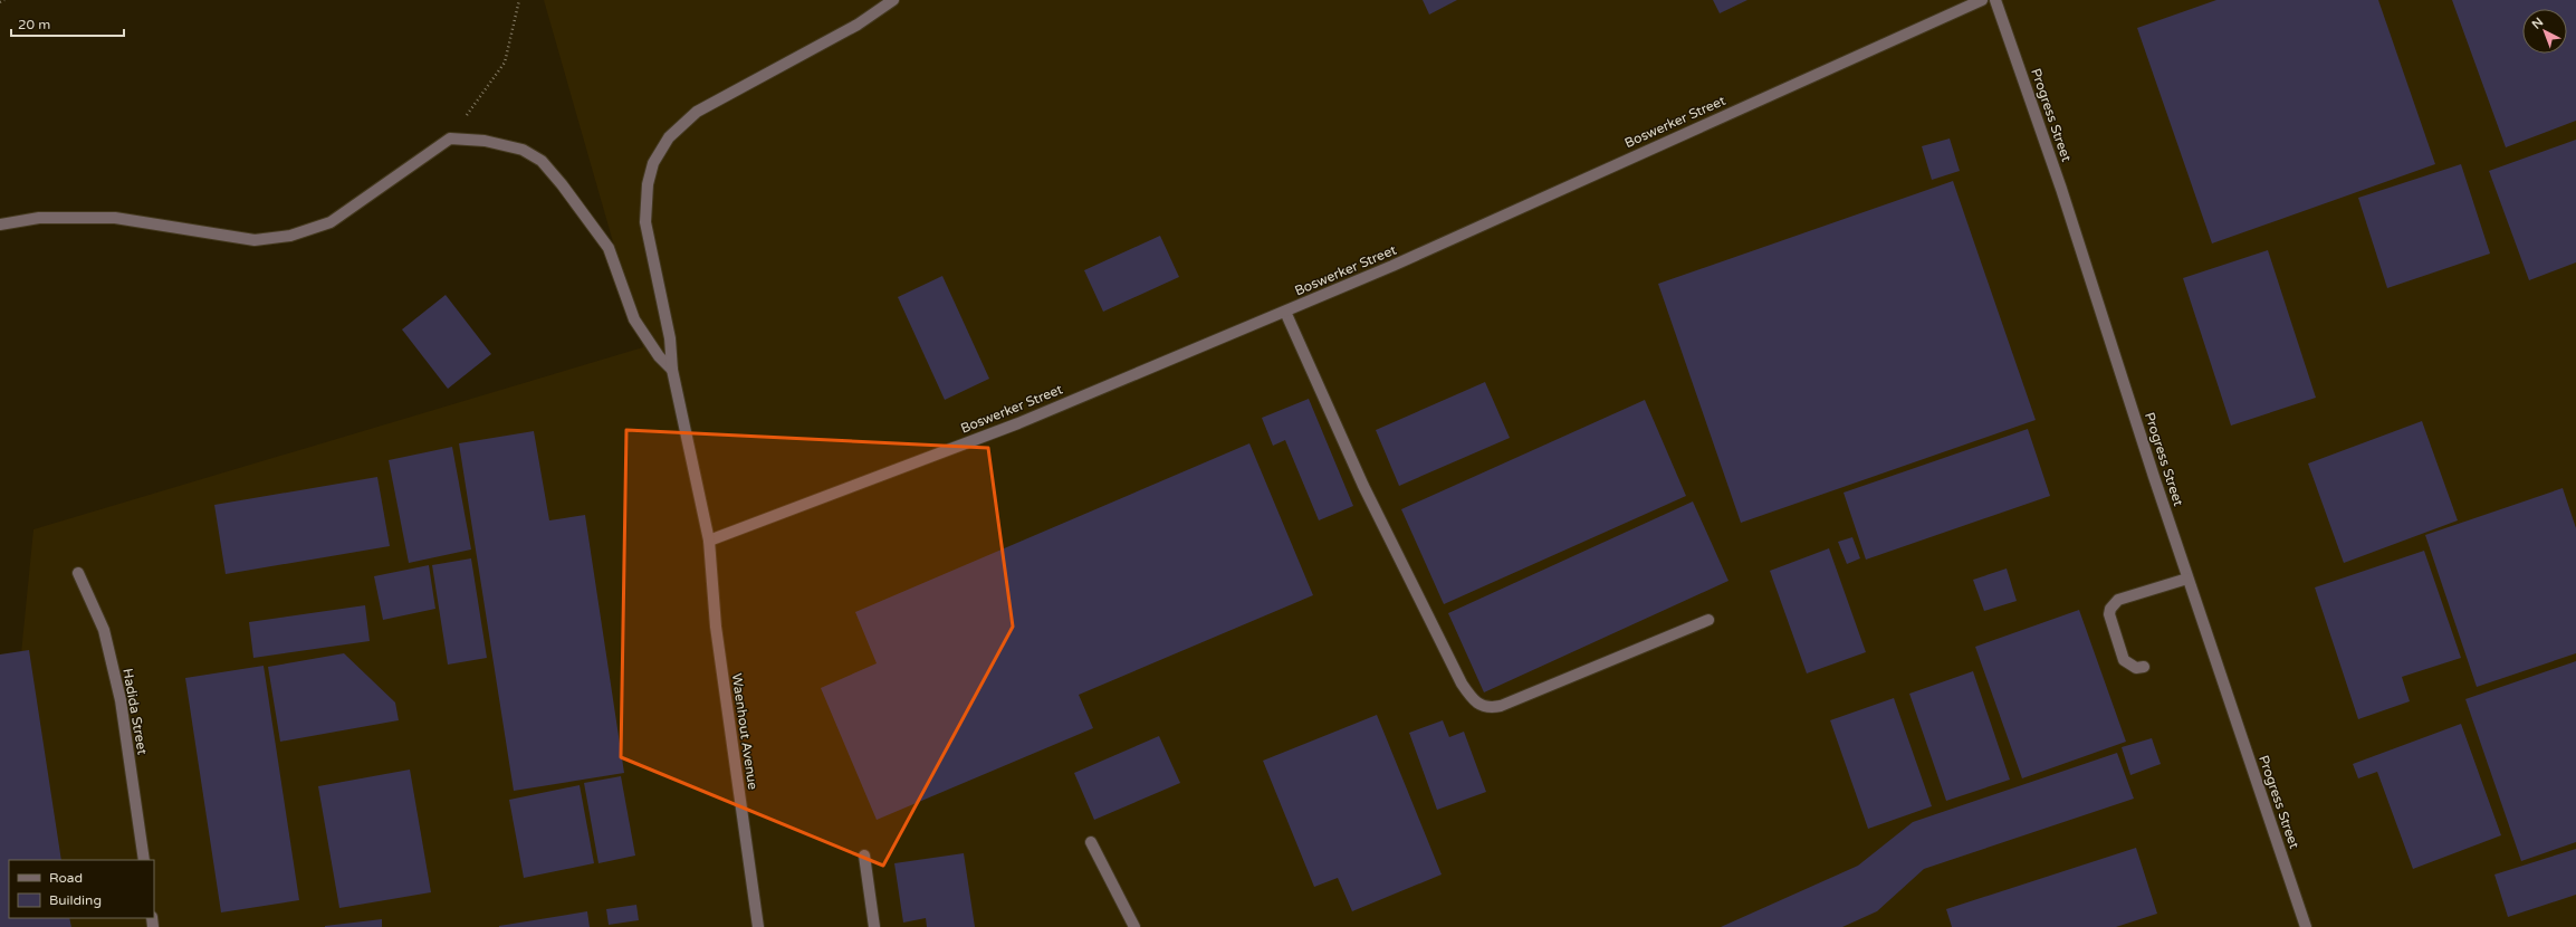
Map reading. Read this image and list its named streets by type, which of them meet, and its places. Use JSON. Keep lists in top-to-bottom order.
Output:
{
  "streets": {
    "street": [
      "Progress Street",
      "Boswerker Street",
      "Hadida Street",
      "Waenhout Avenue"
    ]
  },
  "crossings": [
    ["Boswerker Street", "Waenhout Avenue"]
  ],
  "legend": ["Road", "Building"],
  "scale_bar": "20 m",
  "north": "top left"
}
